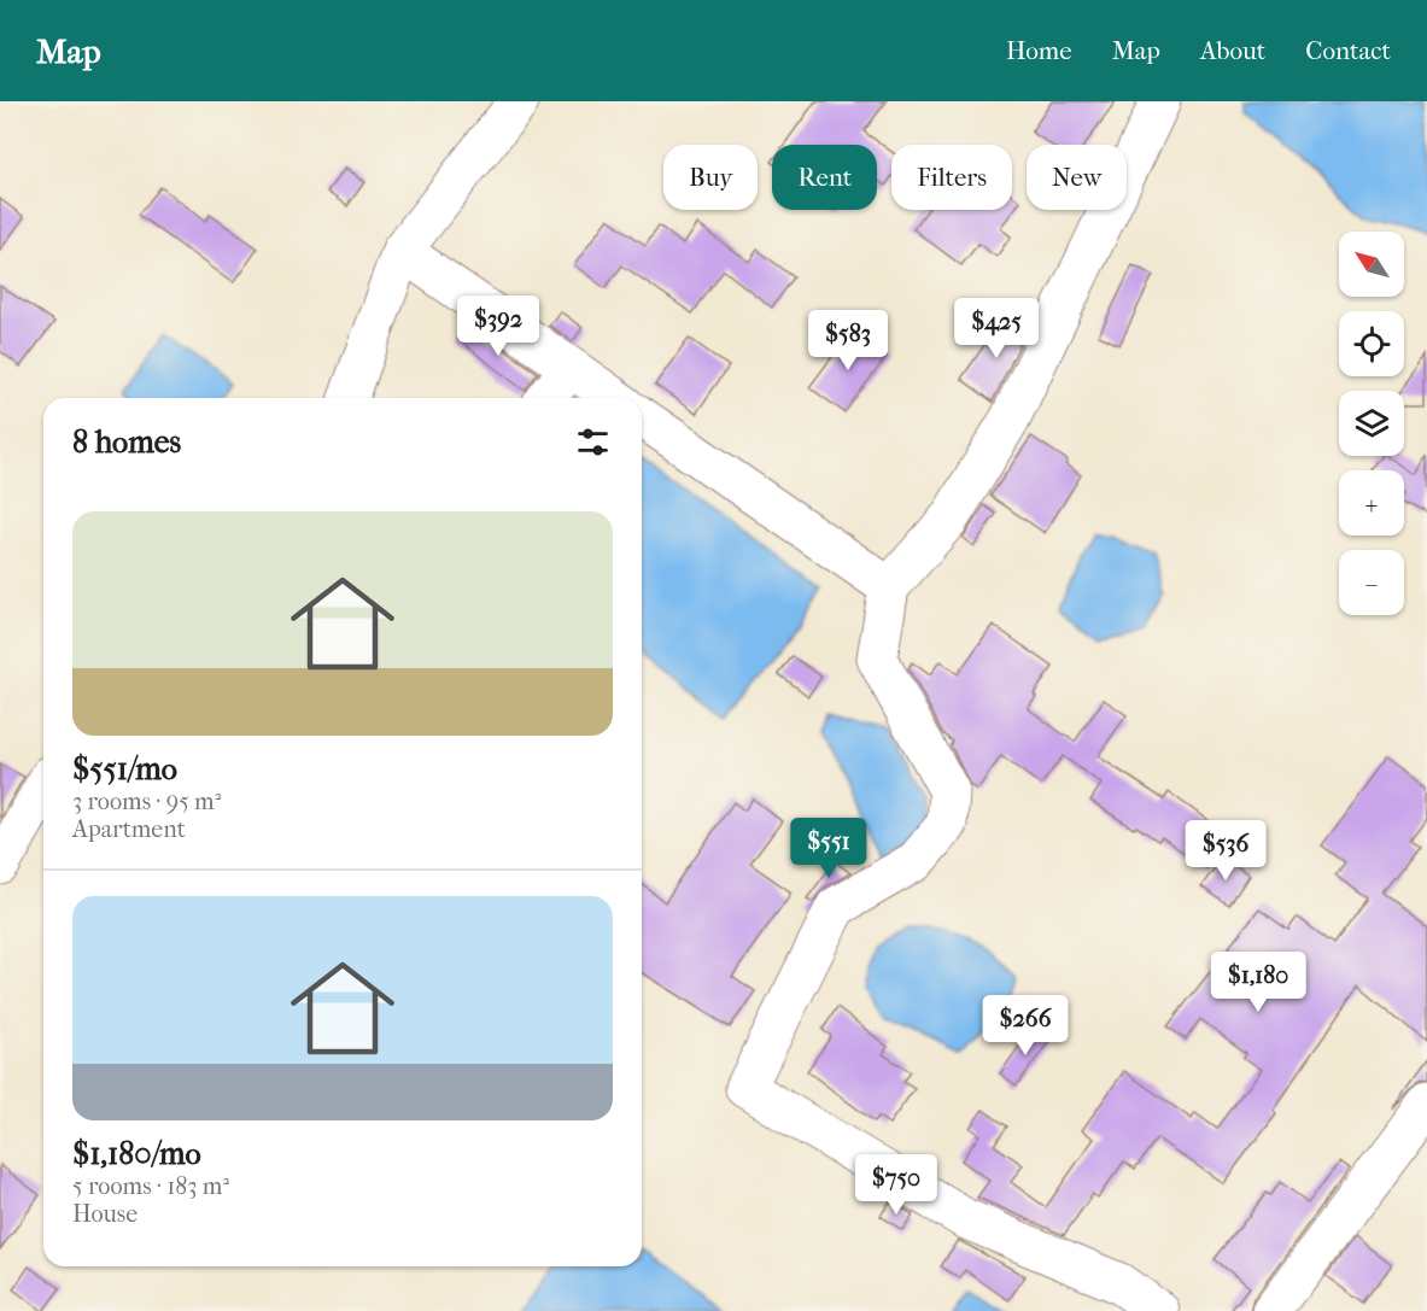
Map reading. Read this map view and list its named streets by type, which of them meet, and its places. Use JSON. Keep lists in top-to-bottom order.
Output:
{
  "north": "top left",
  "page": {
    "header": "Map",
    "nav": [
      "Home",
      "Map",
      "About",
      "Contact"
    ],
    "chip": [
      "Buy",
      "Rent",
      "Filters",
      "New"
    ],
    "map_buttons": ["+", "−"],
    "price": [
      "$392",
      "$425",
      "$583",
      "$551",
      "$536",
      "$1,180",
      "$266",
      "$750"
    ],
    "heading": "8 homes",
    "list": [
      {
        "name": "$551/mo",
        "note": "3 rooms · 95 m² · Apartment"
      },
      {
        "name": "$1,180/mo",
        "note": "5 rooms · 183 m² · House"
      }
    ]
  }
}
